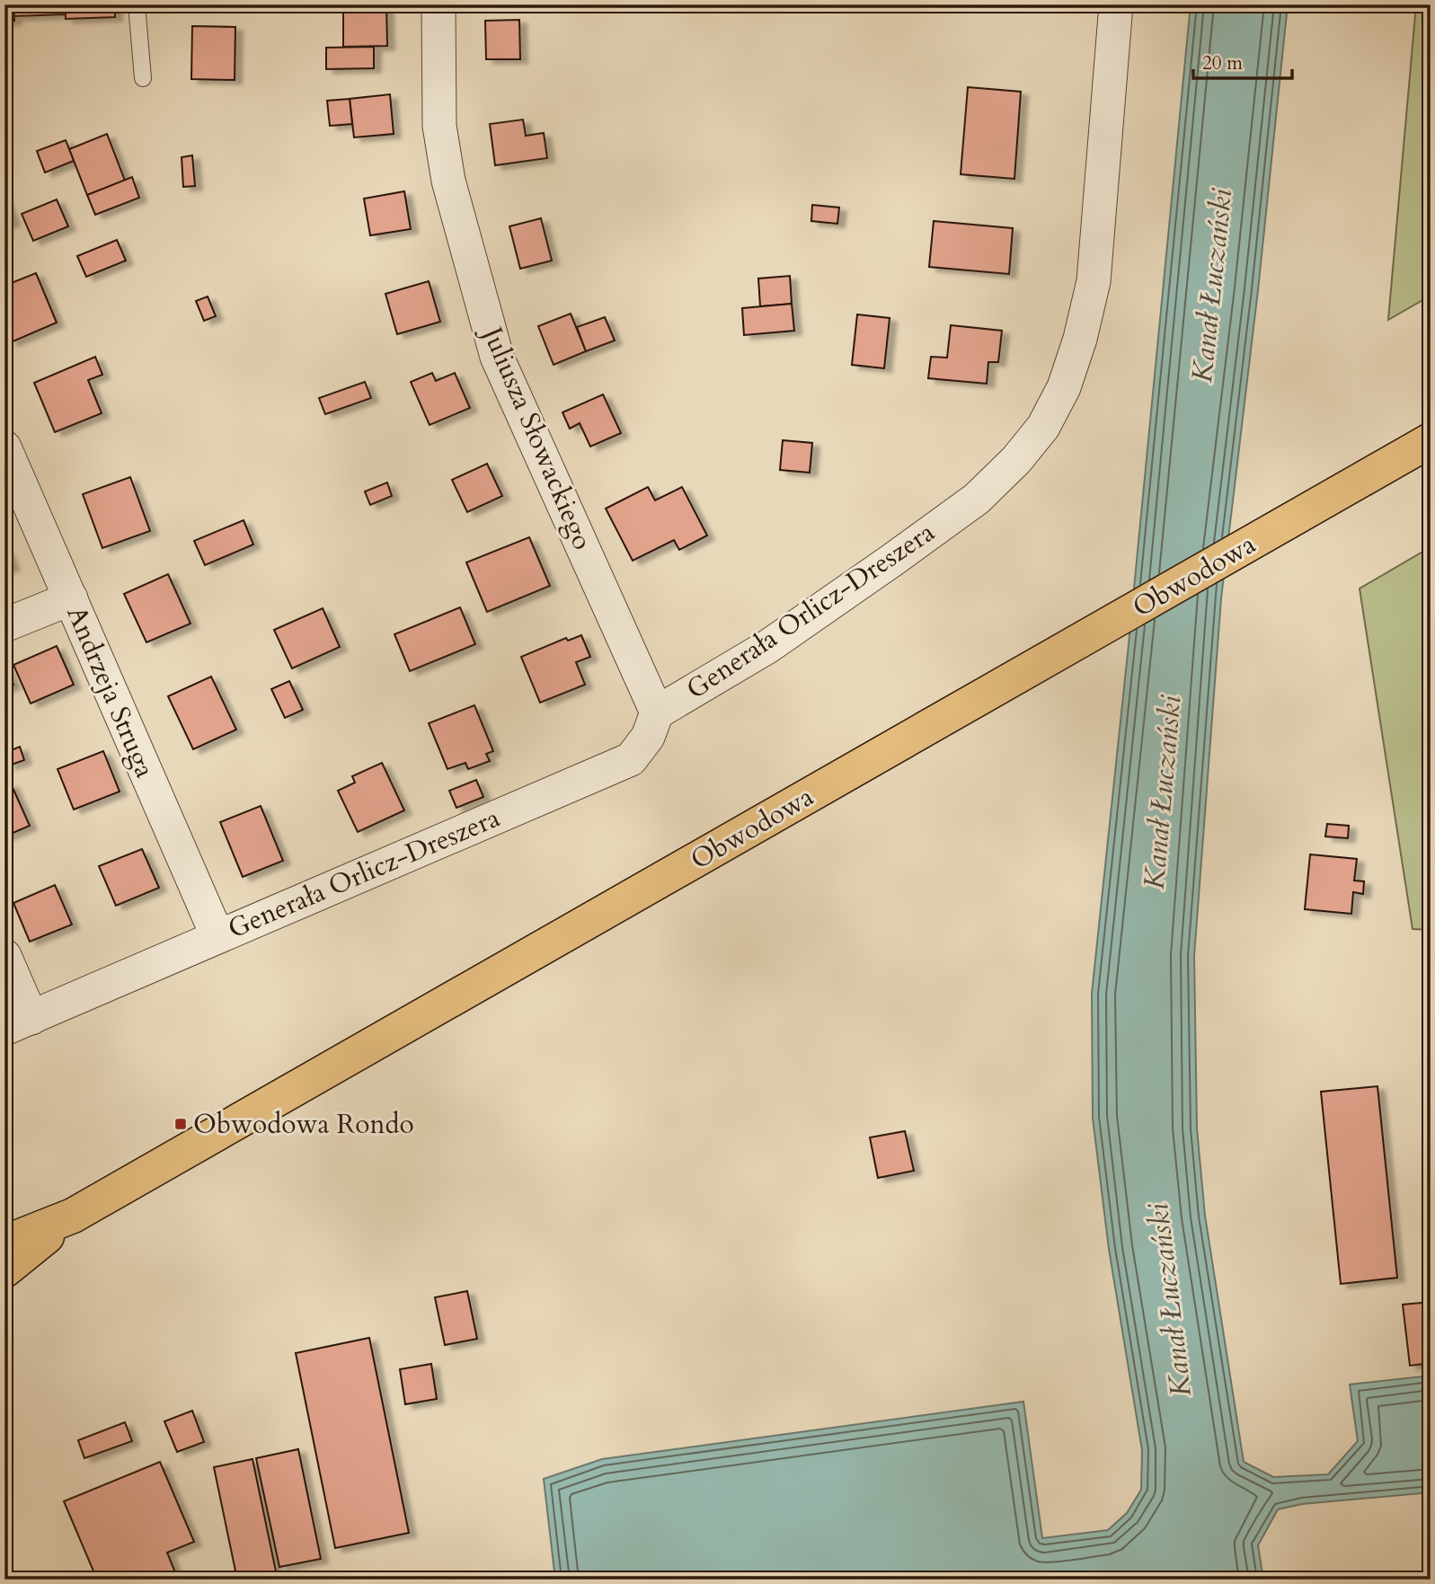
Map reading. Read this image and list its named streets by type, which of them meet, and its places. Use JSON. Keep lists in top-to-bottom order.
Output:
{
  "streets": {
    "main road": ["Obwodowa"],
    "street": ["Juliusza Słowackiego", "Generała Orlicz-Dreszera", "Andrzeja Struga"]
  },
  "crossings": [
    ["Juliusza Słowackiego", "Generała Orlicz-Dreszera"],
    ["Generała Orlicz-Dreszera", "Andrzeja Struga"]
  ],
  "water": ["Kanał Łuczański"],
  "places": {
    "transit": ["Obwodowa Rondo"]
  },
  "scale_bar": "20 m"
}
